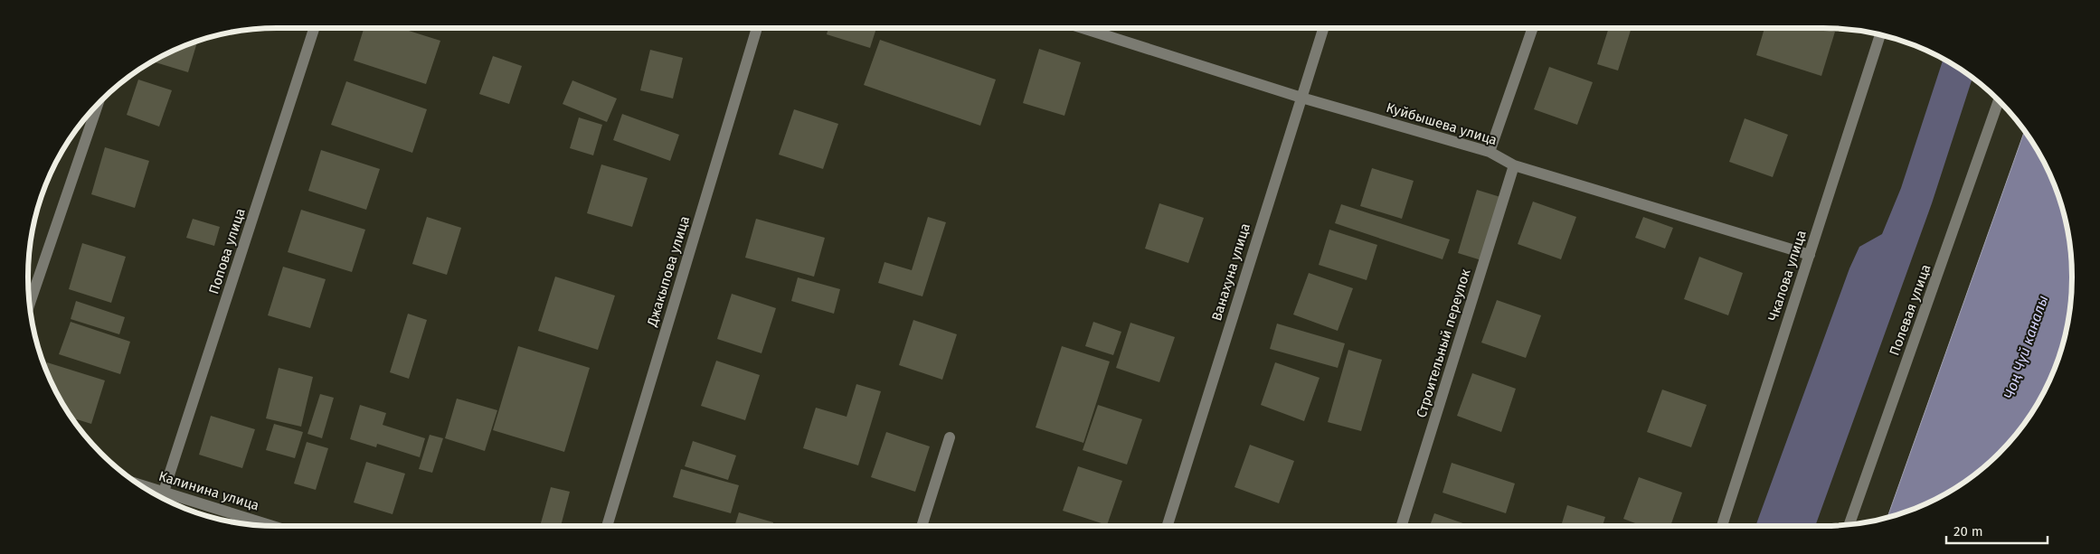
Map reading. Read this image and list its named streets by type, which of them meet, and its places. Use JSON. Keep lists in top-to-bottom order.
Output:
{
  "streets": {
    "street": [
      "Куйбышева улица",
      "Попова улица",
      "Джакыпова улица",
      "Ванахуна улица",
      "Чкалова улица",
      "Полевая улица",
      "Строительный переулок",
      "Калинина улица"
    ]
  },
  "crossings": [
    ["Куйбышева улица", "Ванахуна улица"],
    ["Куйбышева улица", "Чкалова улица"],
    ["Куйбышева улица", "Строительный переулок"],
    ["Попова улица", "Калинина улица"]
  ],
  "water": ["Чоң Чүй каналы"],
  "scale_bar": "20 m"
}
